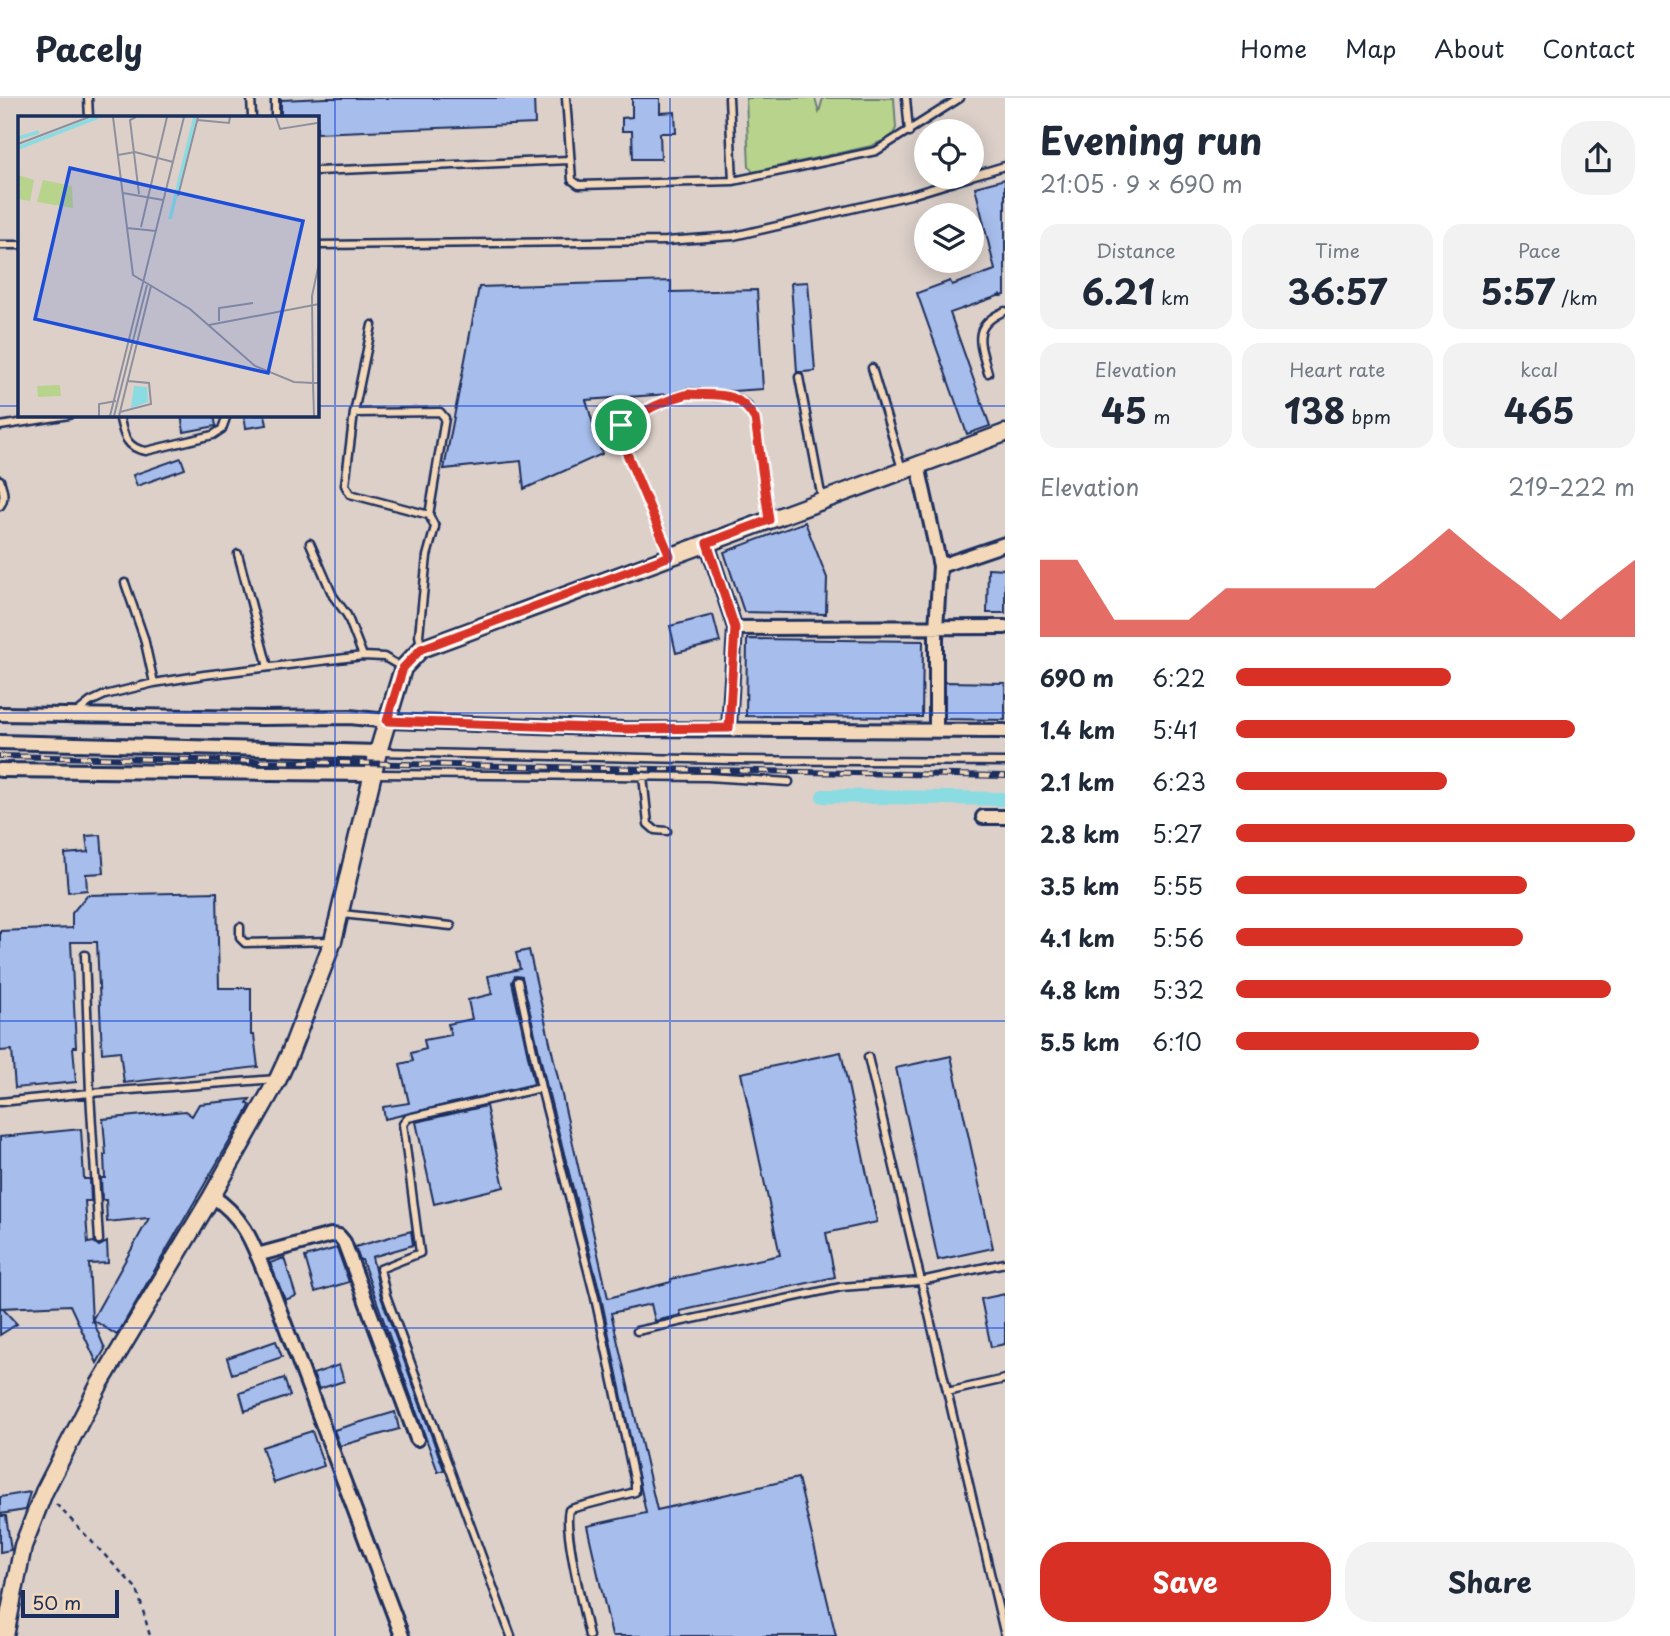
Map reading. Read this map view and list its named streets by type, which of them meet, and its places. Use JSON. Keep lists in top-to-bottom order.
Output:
{
  "scale_bar": "50 m",
  "page": {
    "header": "Pacely",
    "nav": [
      "Home",
      "Map",
      "About",
      "Contact"
    ],
    "heading": ["Evening run", "21:05 · 9 × 690 m"],
    "stats": [
      ["Distance", "6.21 km"],
      ["Time", "36:57"],
      ["Pace", "5:57 /km"],
      ["Elevation", "45 m"],
      ["Heart rate", "138 bpm"],
      ["kcal", "465"]
    ],
    "chart": ["Elevation", "219–222 m"],
    "list": [
      {
        "name": "690 m",
        "note": "6:22"
      },
      {
        "name": "1.4 km",
        "note": "5:41"
      },
      {
        "name": "2.1 km",
        "note": "6:23"
      },
      {
        "name": "2.8 km",
        "note": "5:27"
      },
      {
        "name": "3.5 km",
        "note": "5:55"
      },
      {
        "name": "4.1 km",
        "note": "5:56"
      },
      {
        "name": "4.8 km",
        "note": "5:32"
      },
      {
        "name": "5.5 km",
        "note": "6:10"
      }
    ],
    "buttons": ["Save", "Share"],
    "scale": "50 m"
  }
}
